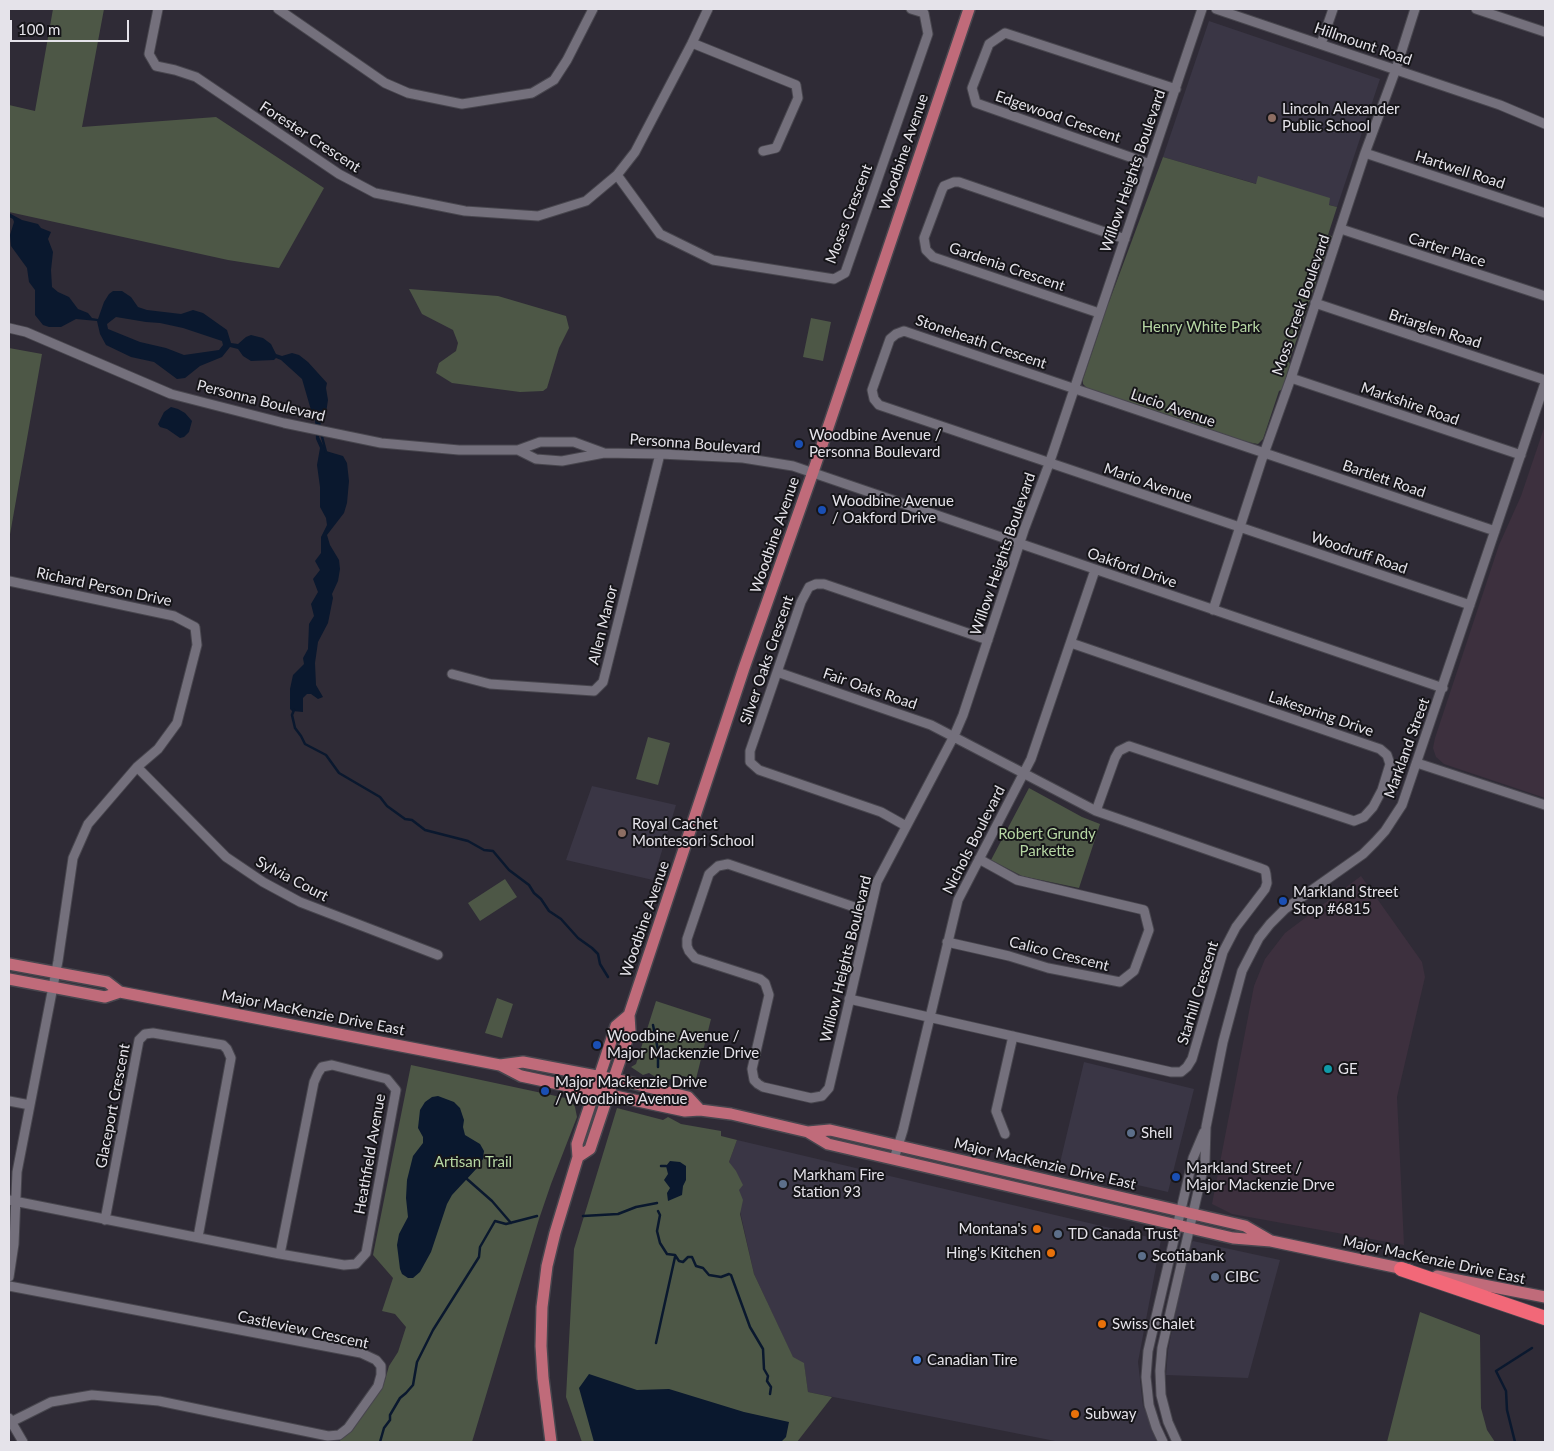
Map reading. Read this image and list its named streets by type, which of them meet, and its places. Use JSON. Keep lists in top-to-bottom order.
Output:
{
  "streets": {
    "main road": ["Woodbine Avenue", "Major MacKenzie Drive East"],
    "street": [
      "Hillmount Road",
      "Edgewood Crescent",
      "Forester Crescent",
      "Hartwell Road",
      "Willow Heights Boulevard",
      "Moses Crescent",
      "Carter Place",
      "Gardenia Crescent",
      "Moss Creek Boulevard",
      "Briarglen Road",
      "Stoneheath Crescent",
      "Personna Boulevard",
      "Markshire Road",
      "Lucio Avenue",
      "Bartlett Road",
      "Mario Avenue",
      "Woodruff Road",
      "Oakford Drive",
      "Richard Person Drive",
      "Allen Manor",
      "Silver Oaks Crescent",
      "Fair Oaks Road",
      "Lakespring Drive",
      "Markland Street",
      "Nichols Boulevard",
      "Sylvia Court",
      "Calico Crescent",
      "Starhill Crescent",
      "Glaceport Crescent",
      "Heathfield Avenue",
      "Castleview Crescent"
    ]
  },
  "crossings": [
    ["Hillmount Road", "Moss Creek Boulevard"],
    ["Edgewood Crescent", "Willow Heights Boulevard"],
    ["Forester Crescent", "Moses Crescent"],
    ["Woodbine Avenue", "Personna Boulevard"],
    ["Woodbine Avenue", "Oakford Drive"],
    ["Woodbine Avenue", "Major MacKenzie Drive East"],
    ["Hartwell Road", "Moss Creek Boulevard"],
    ["Willow Heights Boulevard", "Gardenia Crescent"],
    ["Willow Heights Boulevard", "Stoneheath Crescent"],
    ["Willow Heights Boulevard", "Lucio Avenue"],
    ["Willow Heights Boulevard", "Mario Avenue"],
    ["Willow Heights Boulevard", "Oakford Drive"],
    ["Willow Heights Boulevard", "Silver Oaks Crescent"],
    ["Willow Heights Boulevard", "Fair Oaks Road"],
    ["Willow Heights Boulevard", "Starhill Crescent"],
    ["Carter Place", "Moss Creek Boulevard"],
    ["Moss Creek Boulevard", "Briarglen Road"],
    ["Moss Creek Boulevard", "Markshire Road"],
    ["Moss Creek Boulevard", "Lucio Avenue"],
    ["Moss Creek Boulevard", "Bartlett Road"],
    ["Moss Creek Boulevard", "Mario Avenue"],
    ["Moss Creek Boulevard", "Woodruff Road"],
    ["Moss Creek Boulevard", "Oakford Drive"],
    ["Briarglen Road", "Markland Street"],
    ["Stoneheath Crescent", "Lucio Avenue"],
    ["Stoneheath Crescent", "Mario Avenue"],
    ["Personna Boulevard", "Oakford Drive"],
    ["Personna Boulevard", "Allen Manor"],
    ["Markshire Road", "Markland Street"],
    ["Lucio Avenue", "Bartlett Road"],
    ["Bartlett Road", "Markland Street"],
    ["Mario Avenue", "Woodruff Road"],
    ["Woodruff Road", "Markland Street"],
    ["Oakford Drive", "Markland Street"],
    ["Oakford Drive", "Nichols Boulevard"],
    ["Richard Person Drive", "Sylvia Court"],
    ["Richard Person Drive", "Major MacKenzie Drive East"],
    ["Richard Person Drive", "Heathfield Avenue"],
    ["Silver Oaks Crescent", "Fair Oaks Road"],
    ["Fair Oaks Road", "Starhill Crescent"],
    ["Lakespring Drive", "Nichols Boulevard"],
    ["Lakespring Drive", "Starhill Crescent"],
    ["Markland Street", "Major MacKenzie Drive East"],
    ["Nichols Boulevard", "Calico Crescent"],
    ["Nichols Boulevard", "Starhill Crescent"],
    ["Nichols Boulevard", "Major MacKenzie Drive East"],
    ["Glaceport Crescent", "Heathfield Avenue"]
  ],
  "parks": ["Henry White Park", "Robert Grundy Parkette", "Artisan Trail"],
  "places": [
    "Lincoln Alexander Public School",
    "Woodbine Avenue / Personna Boulevard",
    "Woodbine Avenue / Oakford Drive",
    "Royal Cachet Montessori School",
    "Markland Street Stop #6815",
    "Woodbine Avenue / Major Mackenzie Drive",
    "GE",
    "Major Mackenzie Drive / Woodbine Avenue",
    "Shell",
    "Markland Street / Major Mackenzie Drve",
    "Markham Fire Station 93",
    "Montana's",
    "TD Canada Trust",
    "Hing's Kitchen",
    "Scotiabank",
    "CIBC",
    "Swiss Chalet",
    "Canadian Tire",
    "Subway"
  ],
  "scale_bar": "100 m"
}
